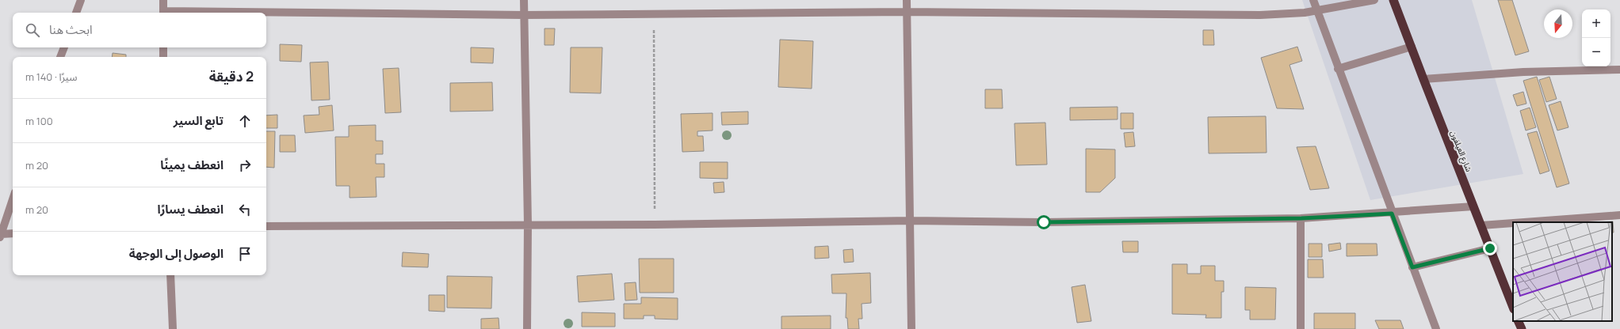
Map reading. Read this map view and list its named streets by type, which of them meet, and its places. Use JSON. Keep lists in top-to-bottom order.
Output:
{
  "streets": {
    "highway": ["شارع العيلفون"]
  },
  "north": "bottom",
  "page": {
    "map_buttons": ["+", "−"],
    "search": "ابحث هنا",
    "heading": ["2 دقيقة", "سيرًا · 140 m"],
    "list": [
      ["تابع السير", "100 m"],
      ["انعطف يمينًا", "20 m"],
      ["انعطف يسارًا", "20 m"],
      "الوصول إلى الوجهة"
    ]
  }
}
